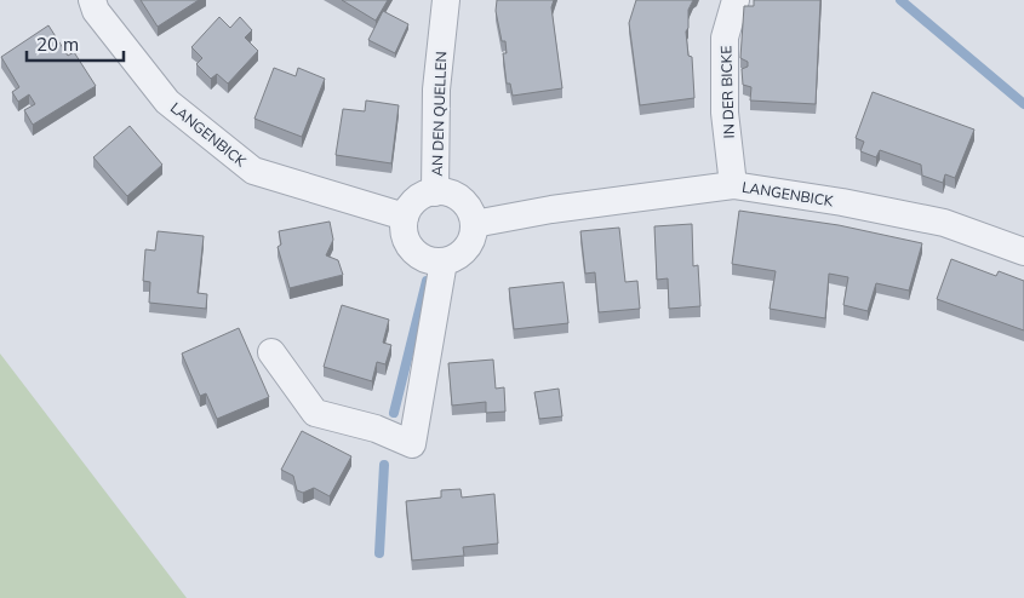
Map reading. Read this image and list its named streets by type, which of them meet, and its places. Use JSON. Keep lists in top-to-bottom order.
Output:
{
  "streets": {
    "street": ["IN DER BICKE", "AN DEN QUELLEN", "LANGENBICK"]
  },
  "crossings": [
    ["IN DER BICKE", "LANGENBICK"],
    ["AN DEN QUELLEN", "LANGENBICK"]
  ],
  "scale_bar": "20 m"
}
